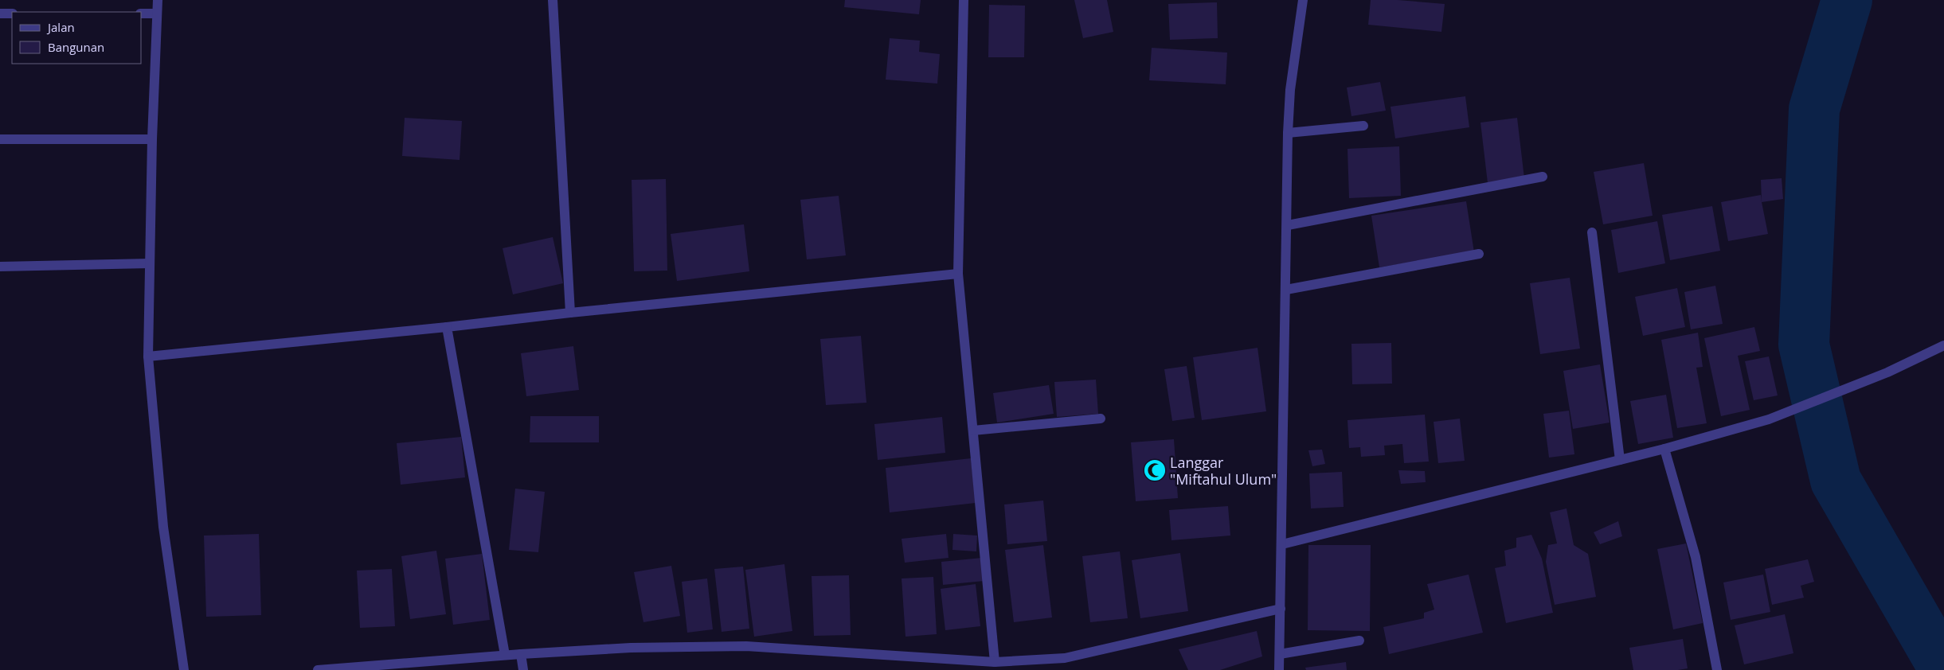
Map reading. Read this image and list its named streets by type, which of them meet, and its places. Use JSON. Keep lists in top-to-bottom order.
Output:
{
  "places": {
    "mosque": ["Langgar \"Miftahul Ulum\""]
  },
  "legend": ["Jalan", "Bangunan"]
}
